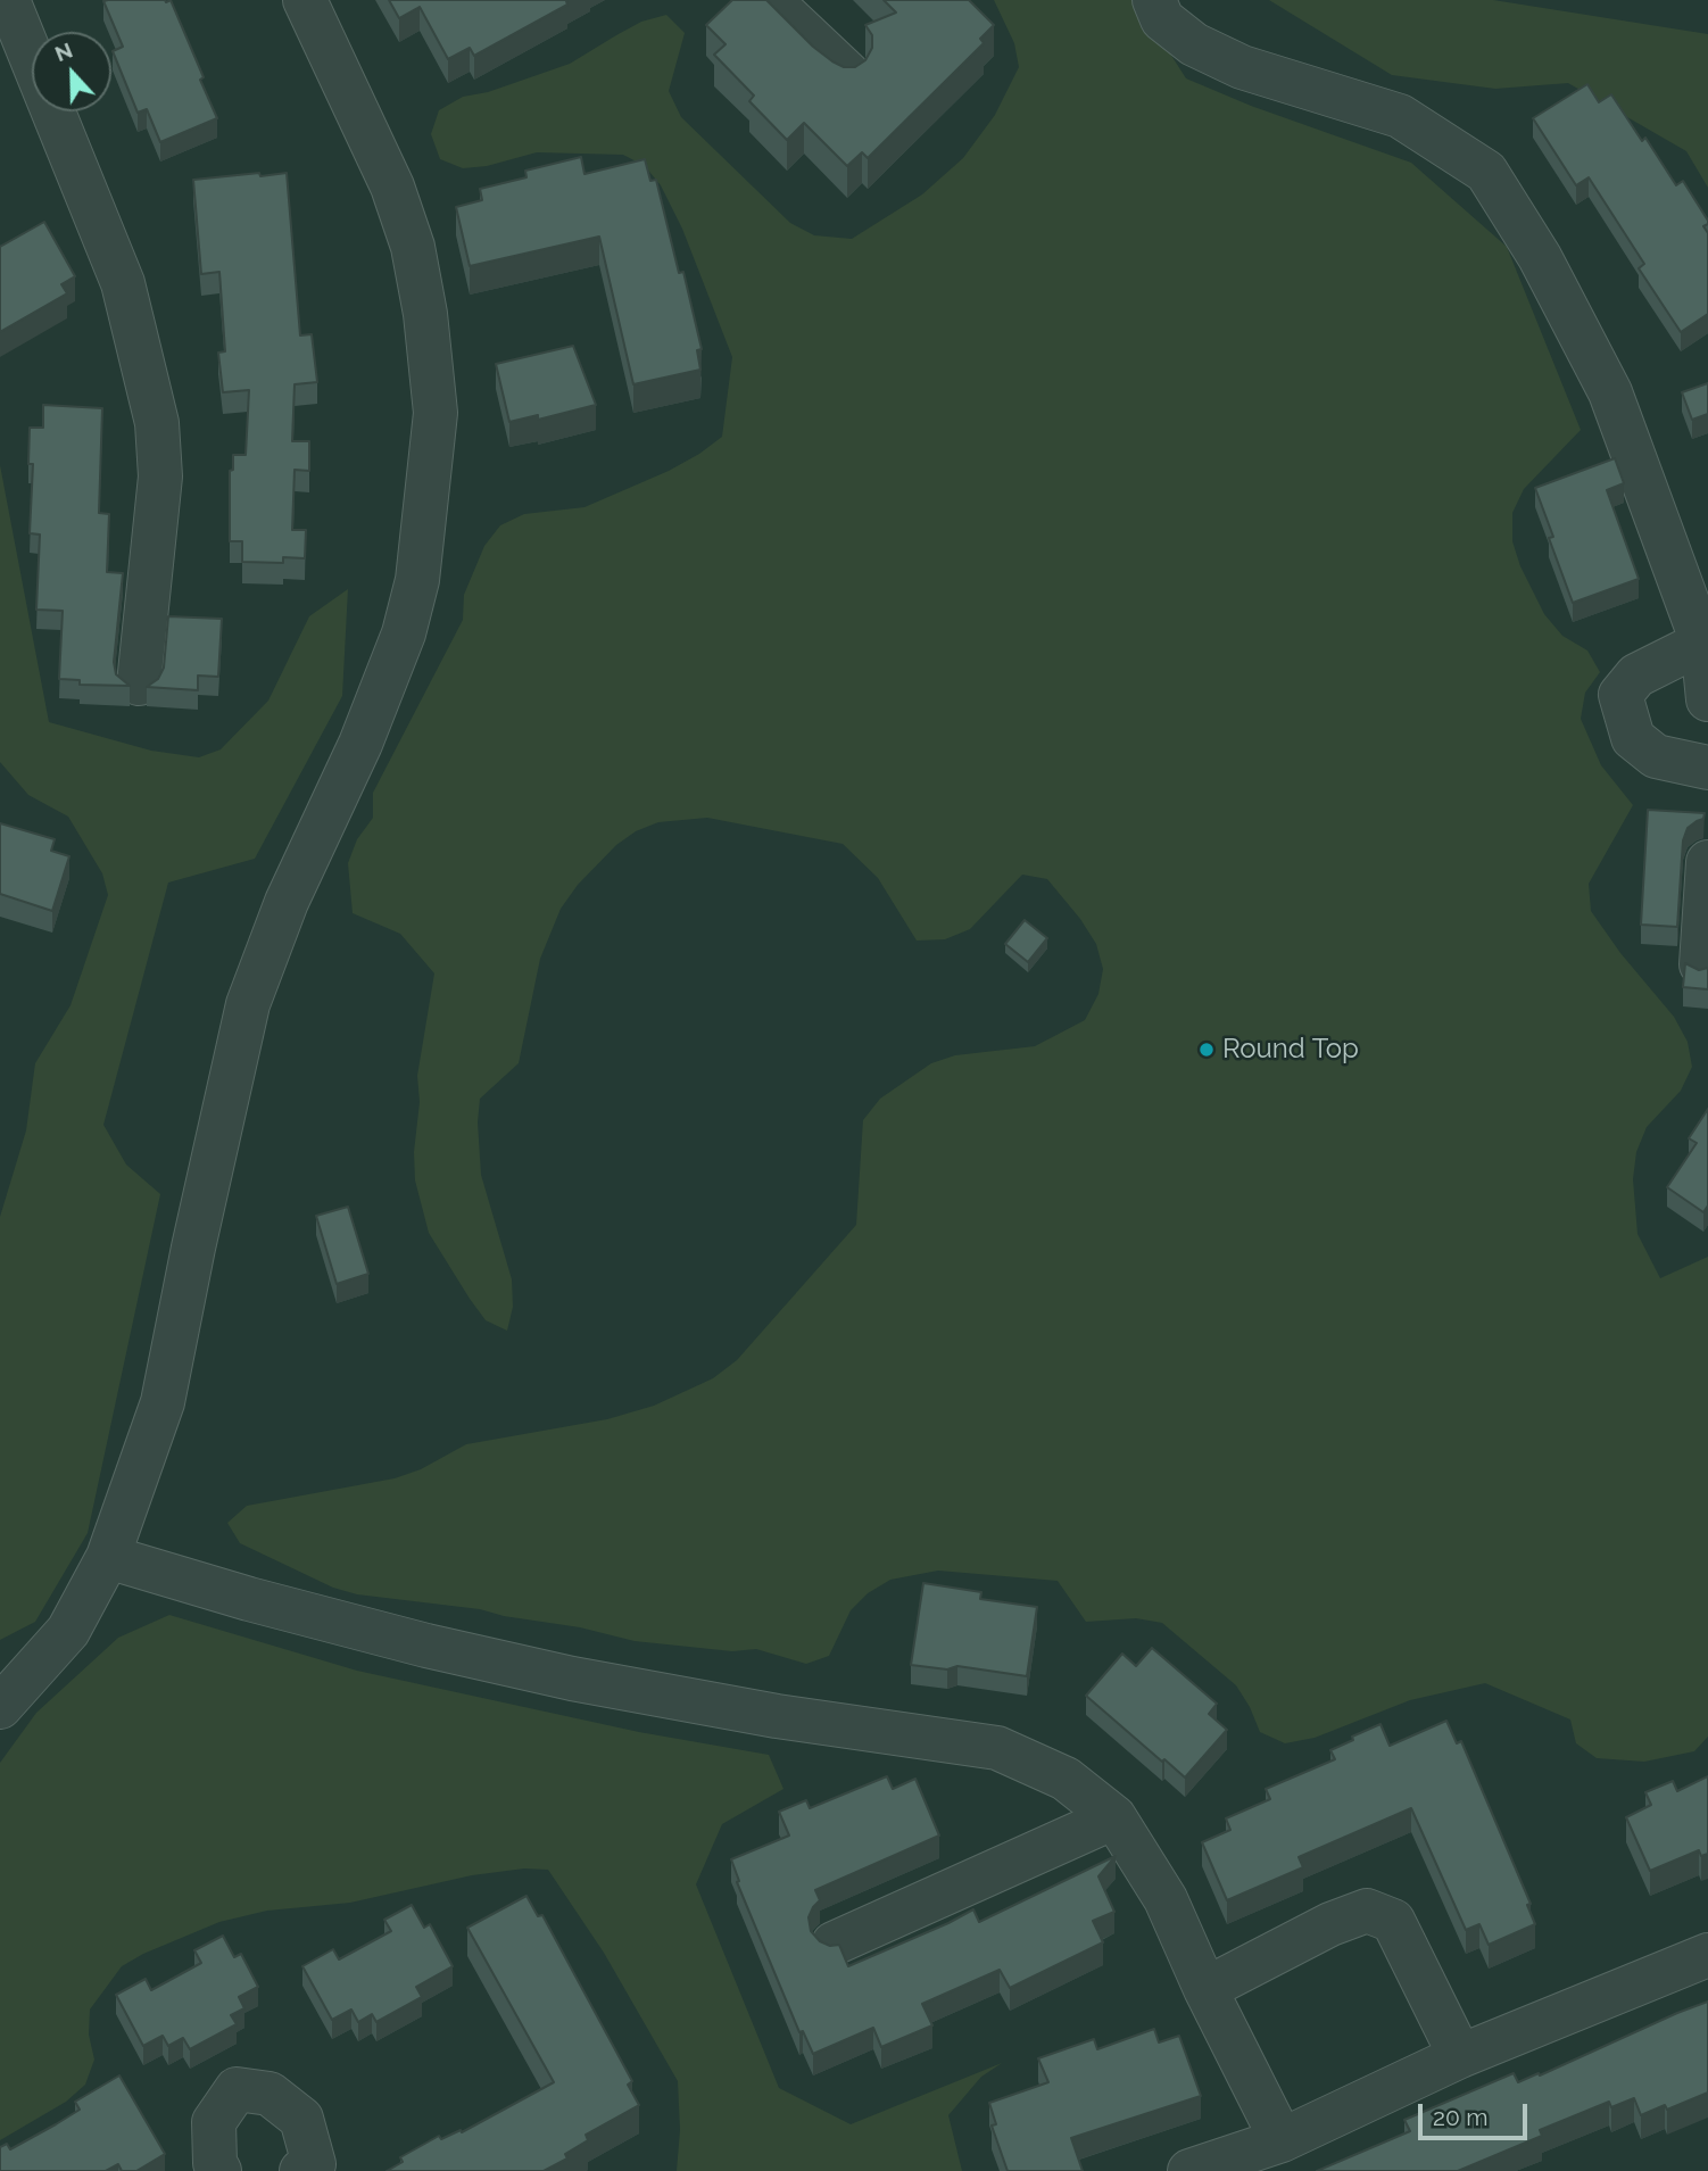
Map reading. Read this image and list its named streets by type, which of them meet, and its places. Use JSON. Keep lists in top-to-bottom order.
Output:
{
  "places": ["Round Top"],
  "scale_bar": "20 m",
  "north": "top"
}
